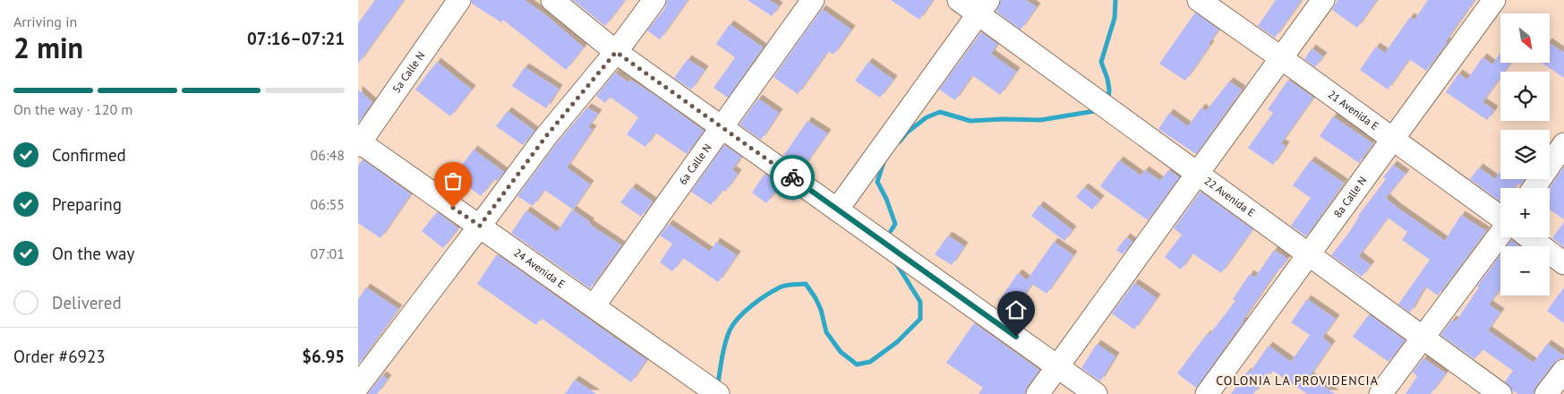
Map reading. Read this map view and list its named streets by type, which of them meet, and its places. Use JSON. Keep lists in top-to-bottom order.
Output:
{
  "streets": {
    "street": [
      "5a Calle N",
      "21 Avenida E",
      "6a Calle N",
      "22 Avenida E",
      "8a Calle N",
      "24 Avenida E"
    ]
  },
  "crossings": [
    ["5a Calle N", "24 Avenida E"],
    ["21 Avenida E", "8a Calle N"],
    ["6a Calle N", "24 Avenida E"],
    ["22 Avenida E", "8a Calle N"]
  ],
  "districts": ["COLONIA LA PROVIDENCIA"],
  "north": "bottom right",
  "page": {
    "heading": ["2 min", "Arriving in", "07:16–07:21"],
    "panel": ["Order #6923", "$6.95"],
    "map_buttons": ["+", "−"],
    "bar": "On the way · 120 m",
    "list": [
      ["Confirmed", "06:48"],
      ["Preparing", "06:55"],
      ["On the way", "07:01"],
      "Delivered"
    ]
  }
}
